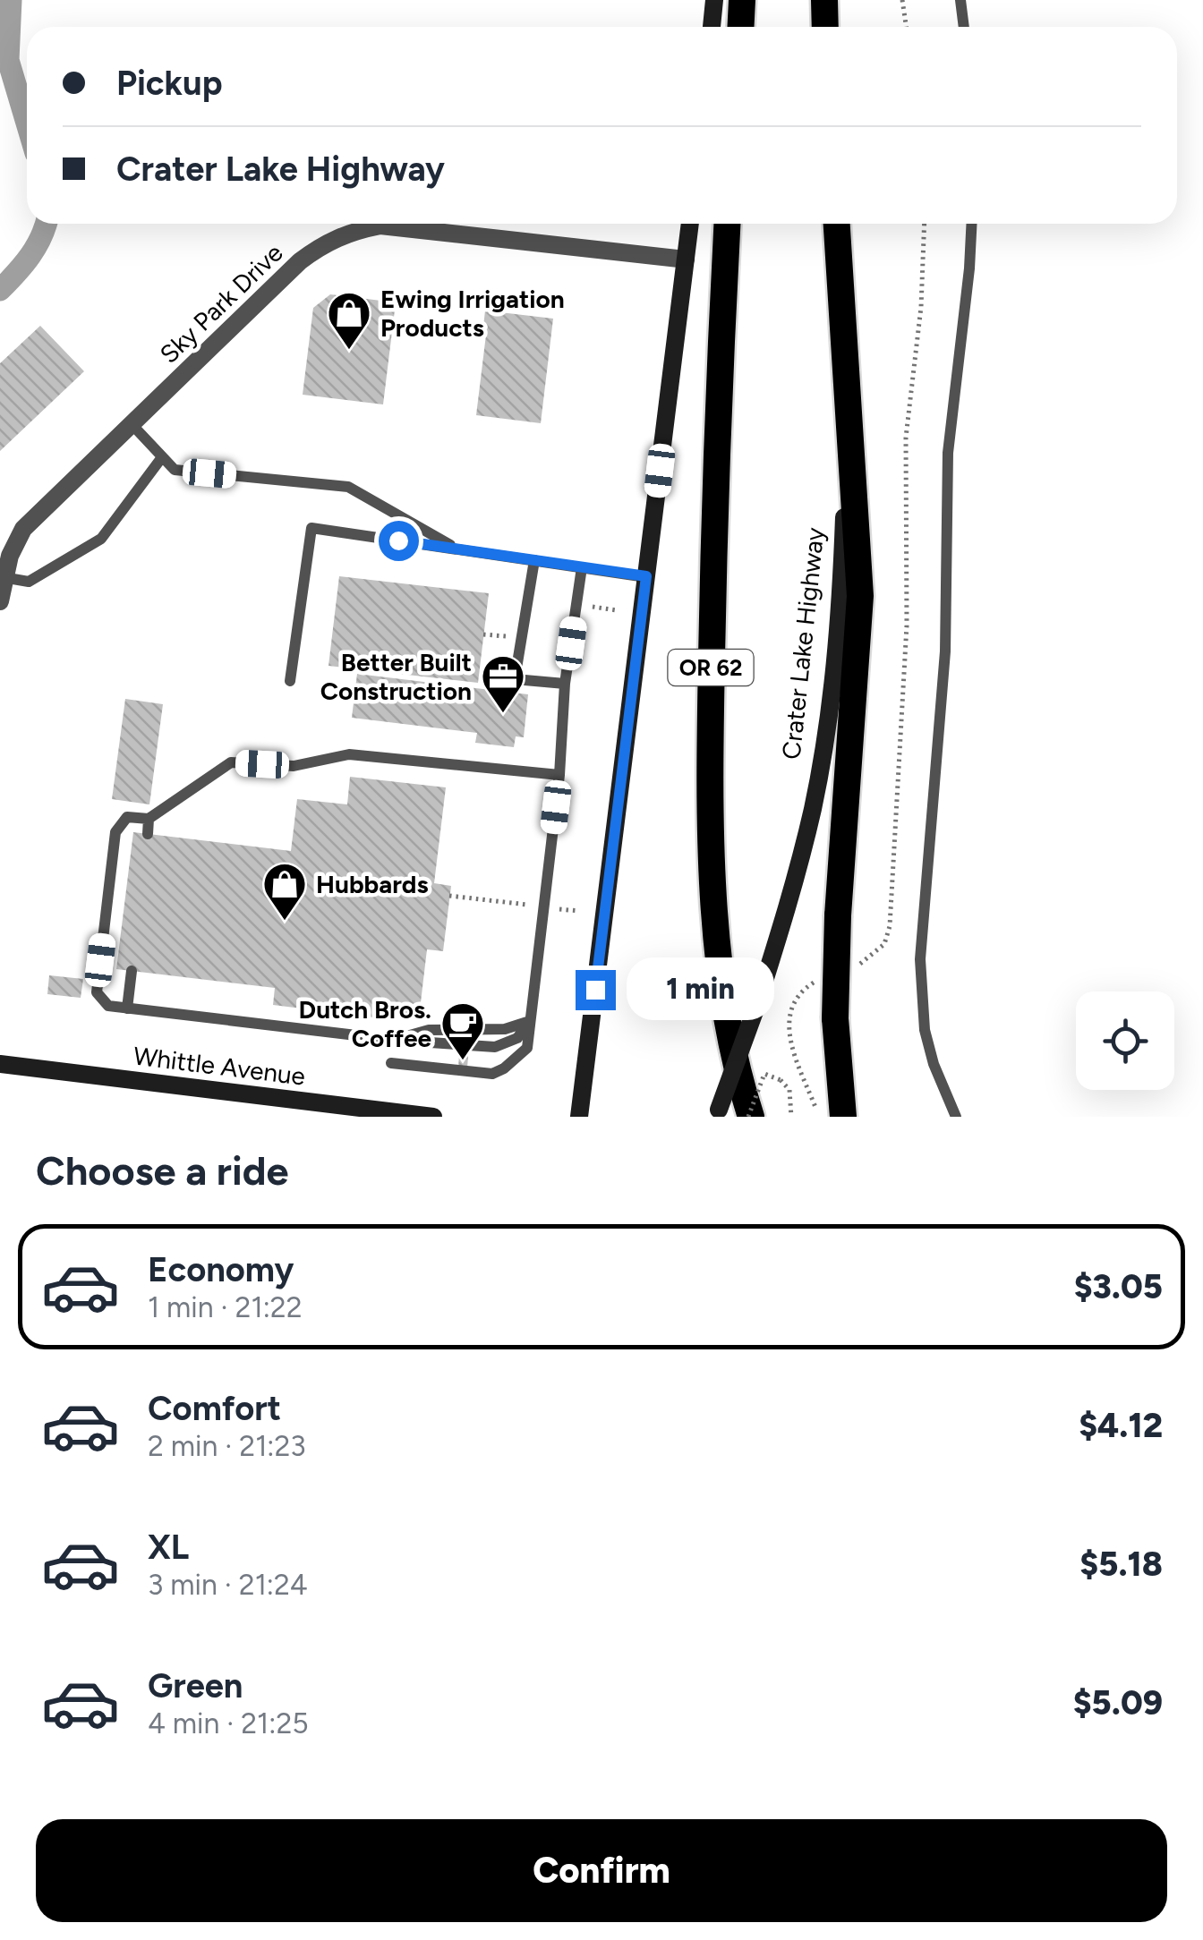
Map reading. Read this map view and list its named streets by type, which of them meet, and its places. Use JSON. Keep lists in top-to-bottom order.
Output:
{
  "streets": {
    "highway": ["Crater Lake Highway", "OR 62"],
    "main road": ["Whittle Avenue"],
    "street": ["Sky Park Drive"]
  },
  "places": {
    "shop": ["Ewing Irrigation Products", "Hubbards"],
    "office": ["Better Built Construction"],
    "cafe": ["Dutch Bros. Coffee"]
  },
  "page": {
    "banner": ["Pickup", "Crater Lake Highway"],
    "bubble": "1 min",
    "heading": "Choose a ride",
    "list": [
      {
        "name": "Economy",
        "note": "1 min · 21:22",
        "value": "$3.05"
      },
      {
        "name": "Comfort",
        "note": "2 min · 21:23",
        "value": "$4.12"
      },
      {
        "name": "XL",
        "note": "3 min · 21:24",
        "value": "$5.18"
      },
      {
        "name": "Green",
        "note": "4 min · 21:25",
        "value": "$5.09"
      }
    ],
    "buttons": "Confirm"
  }
}
